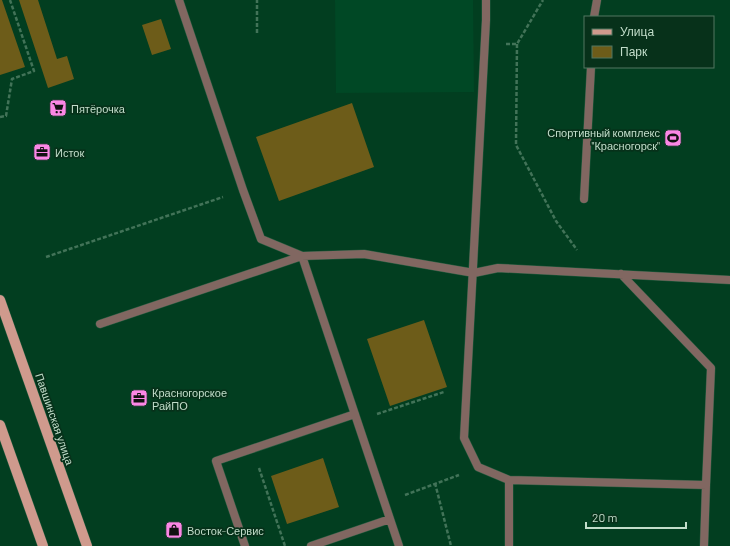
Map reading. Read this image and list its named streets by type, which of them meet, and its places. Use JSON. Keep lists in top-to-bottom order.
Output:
{
  "streets": {
    "main road": ["Павшинская улица"]
  },
  "places": {
    "supermarket": ["Пятёрочка"],
    "sports": ["Спортивный комплекс \"Красногорск\""],
    "office": ["Исток", "Красногорское РайПО"],
    "shop": ["Восток-Сервис"]
  },
  "legend": ["Улица", "Парк"],
  "scale_bar": "20 m"
}
